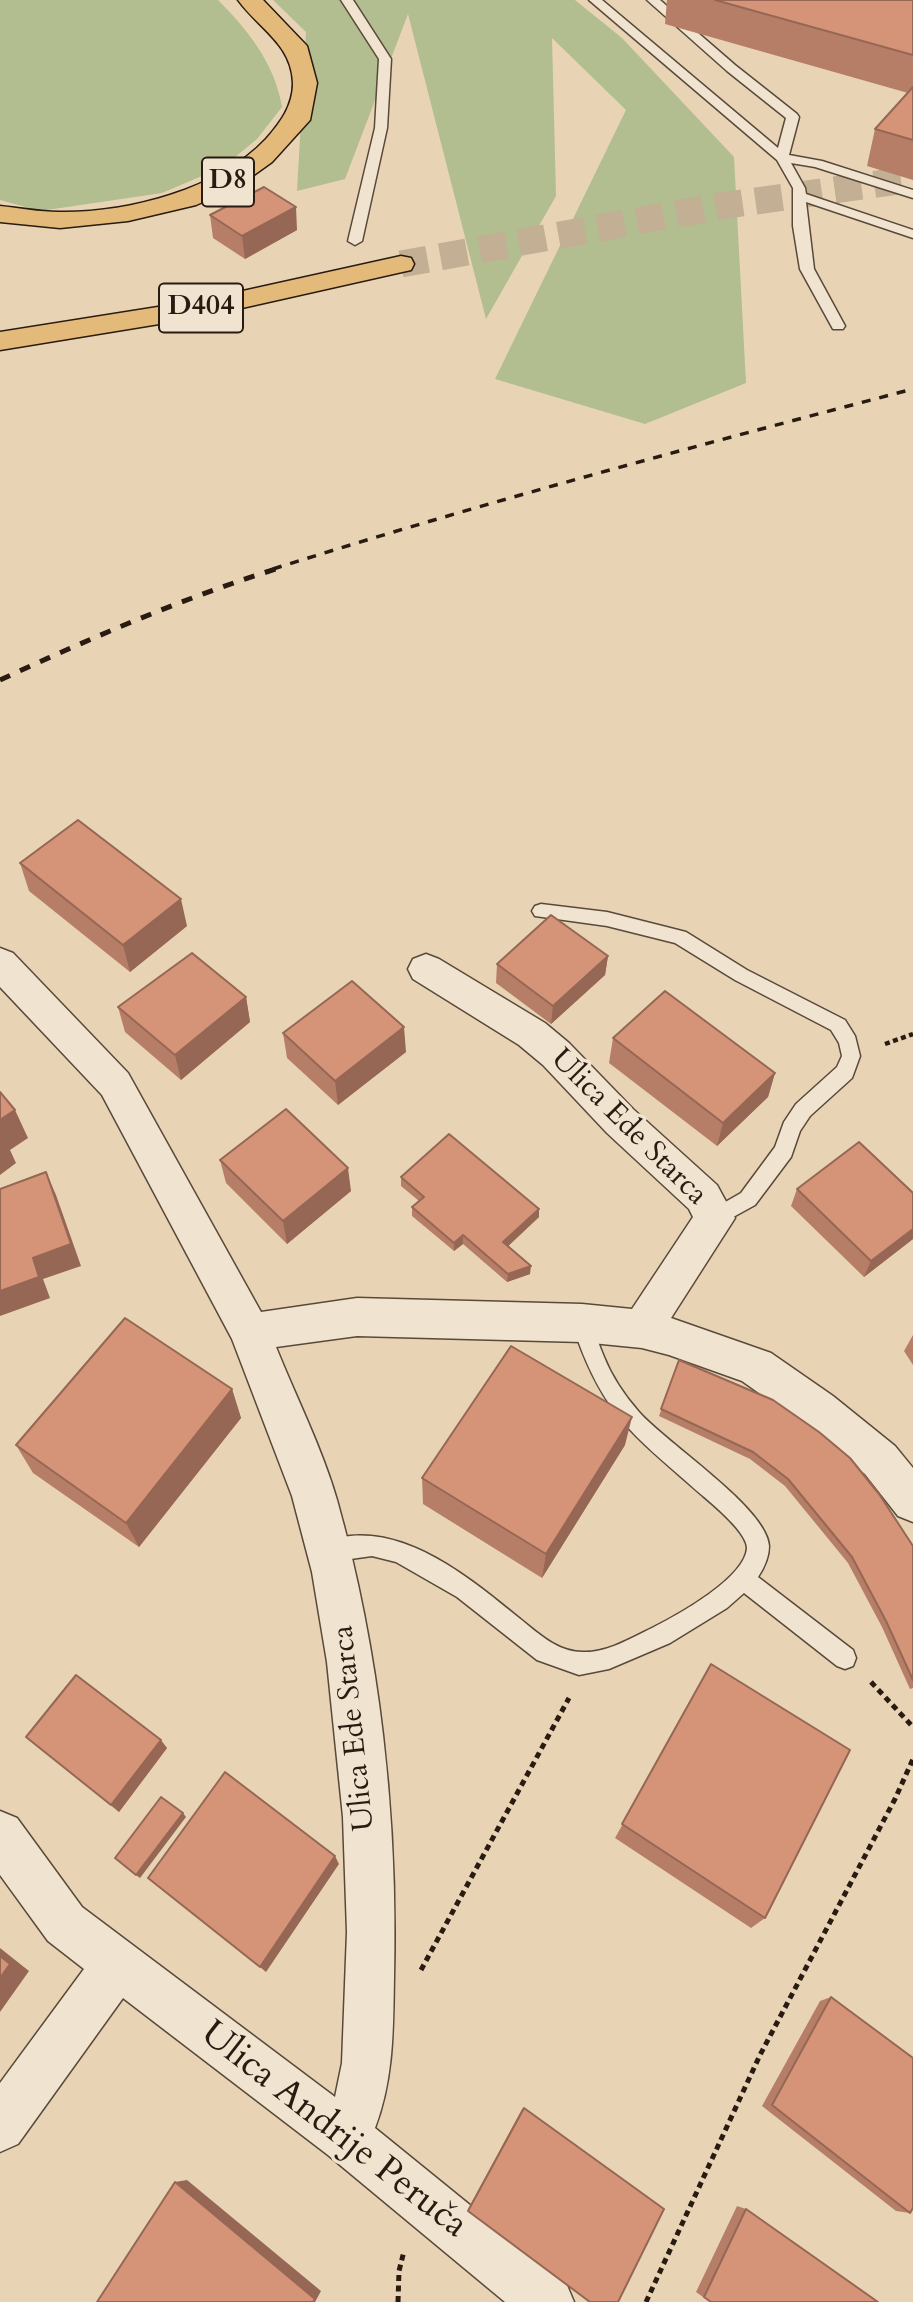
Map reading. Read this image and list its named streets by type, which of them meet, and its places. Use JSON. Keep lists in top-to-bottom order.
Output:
{
  "streets": {
    "main road": ["D8", "D404"],
    "street": ["Ulica Ede Starca", "Ulica Andrije Peruča"]
  },
  "crossings": [
    ["Ulica Ede Starca", "Ulica Andrije Peruča"]
  ]
}
